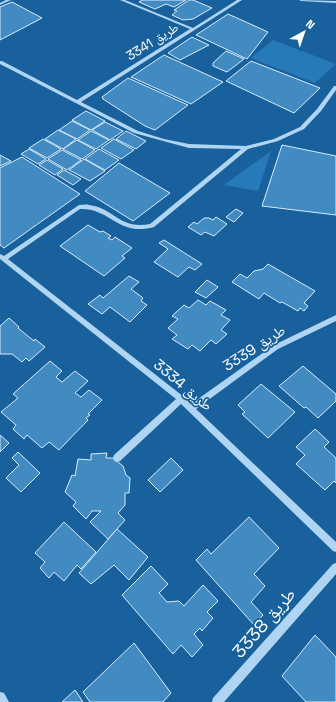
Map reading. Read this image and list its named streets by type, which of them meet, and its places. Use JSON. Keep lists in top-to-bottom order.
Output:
{
  "streets": {
    "street": [
      "طريق 3341",
      "طريق 3339",
      "طريق 3334",
      "طريق 3338"
    ]
  },
  "crossings": [
    ["طريق 3339", "طريق 3334"]
  ],
  "north": "top right"
}
